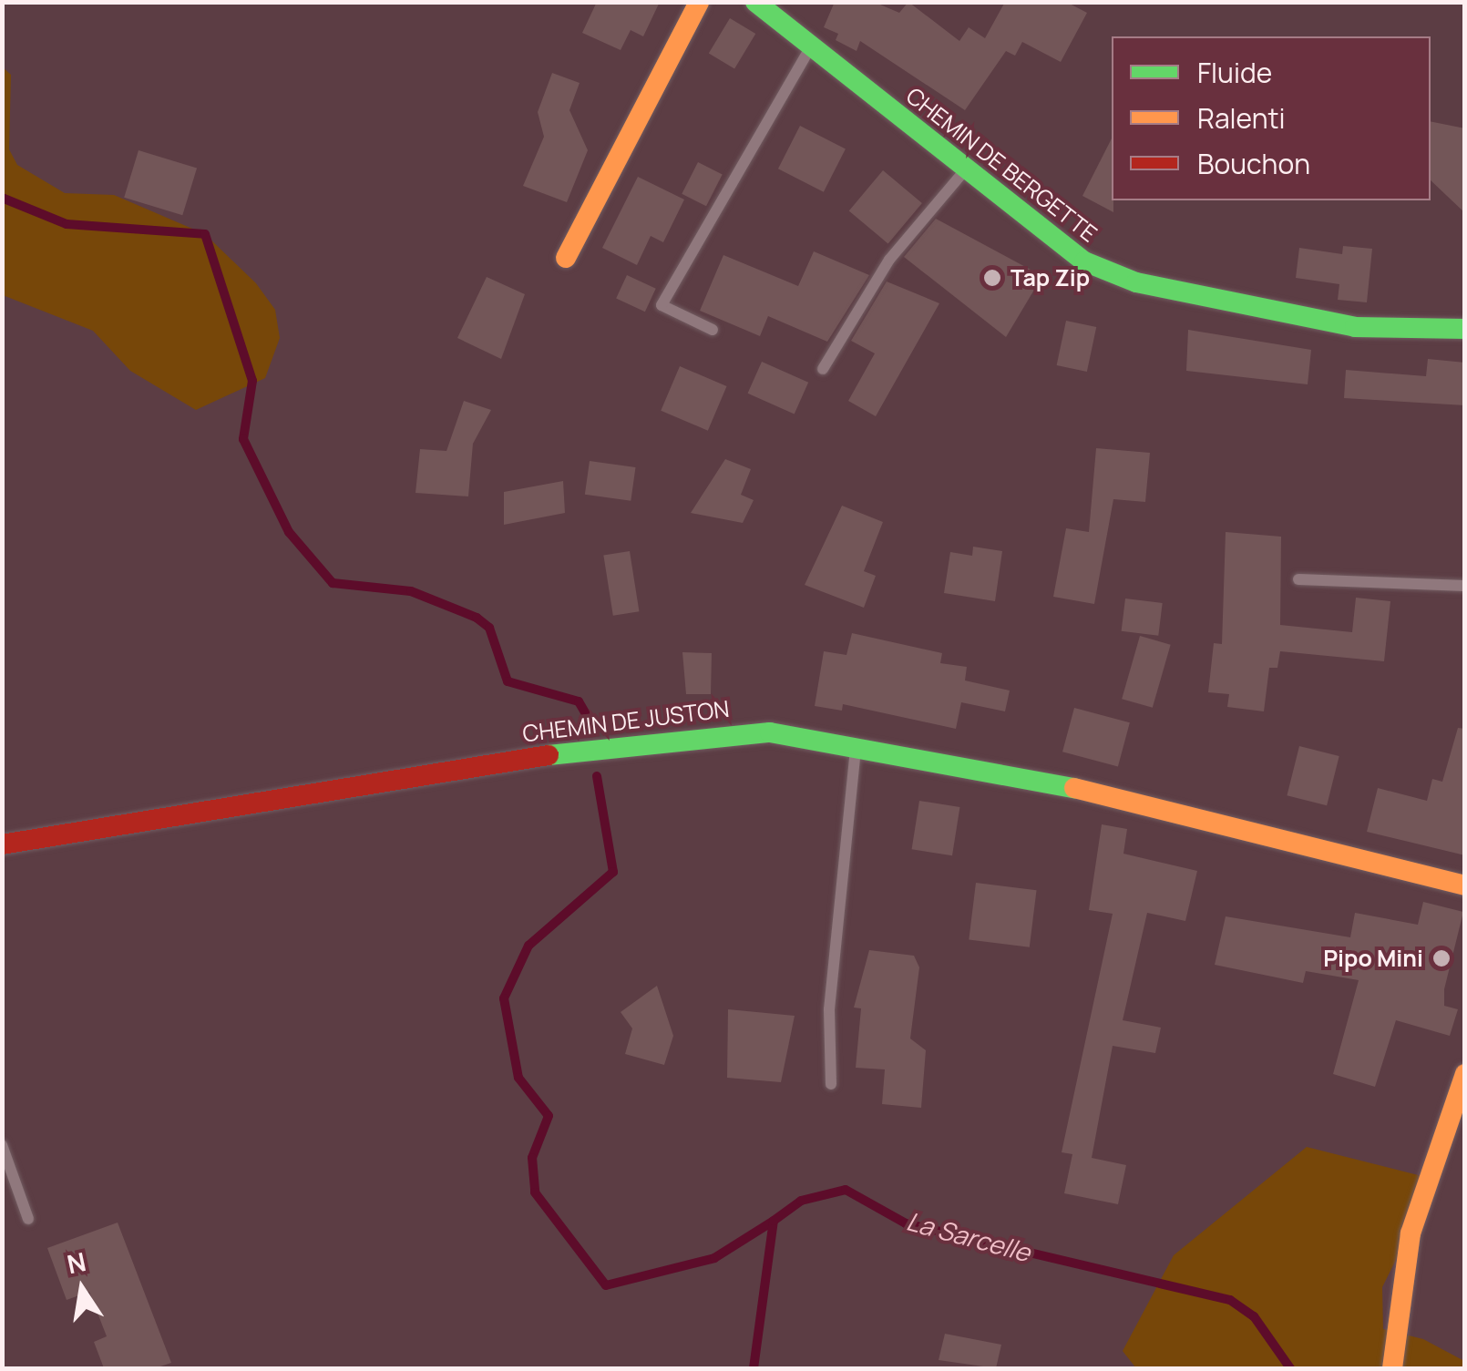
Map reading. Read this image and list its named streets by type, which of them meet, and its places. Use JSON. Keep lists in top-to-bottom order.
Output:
{
  "streets": {
    "street": ["CHEMIN DE BERGETTE", "CHEMIN DE JUSTON"]
  },
  "water": ["La Sarcelle"],
  "places": ["Tap Zip", "Pipo Mini"],
  "legend": ["Fluide", "Ralenti", "Bouchon"],
  "north": "top"
}
